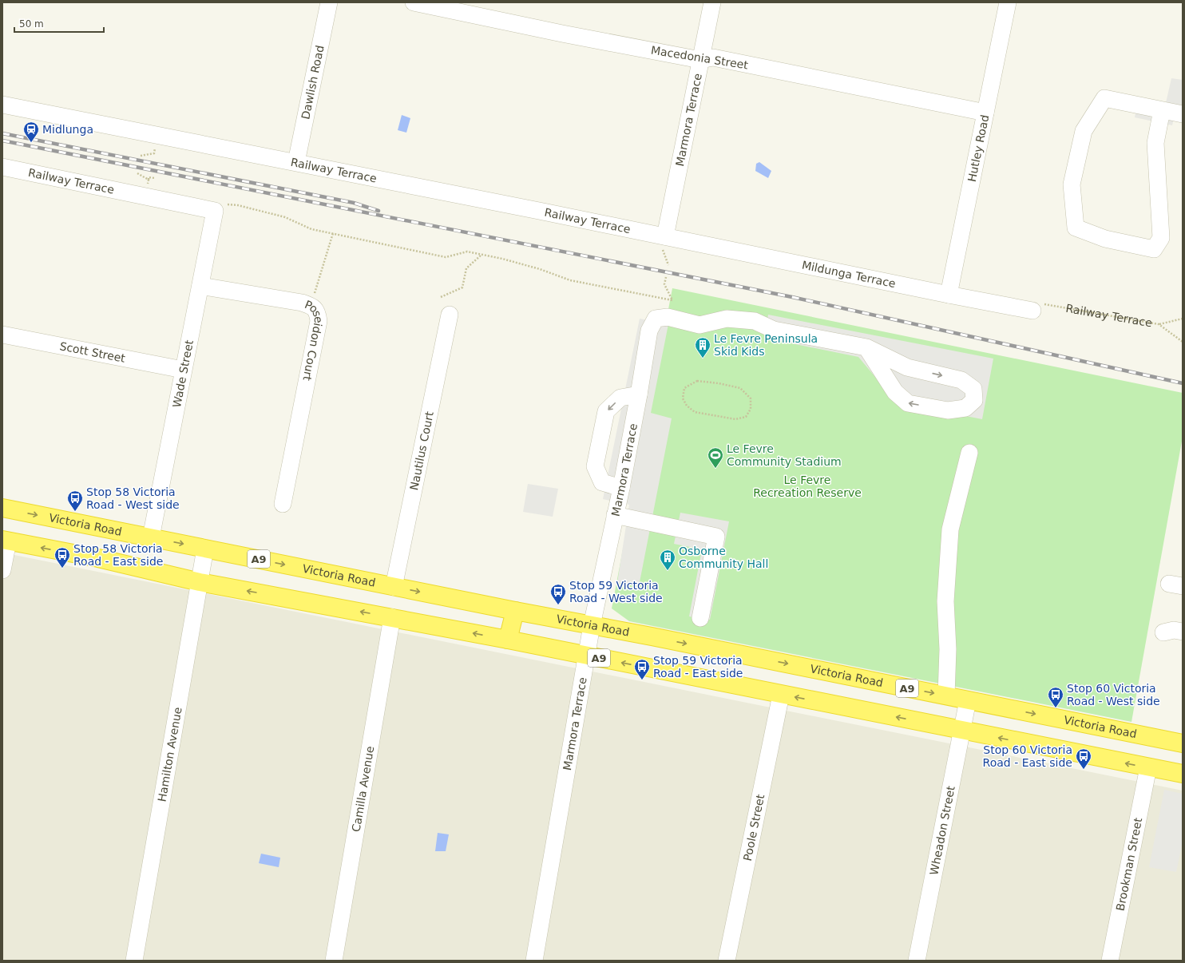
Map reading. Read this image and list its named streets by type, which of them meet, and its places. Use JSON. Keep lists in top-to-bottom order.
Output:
{
  "streets": {
    "highway": ["Victoria Road", "A9"],
    "street": [
      "Macedonia Street",
      "Dawlish Road",
      "Marmora Terrace",
      "Hutley Road",
      "Railway Terrace",
      "Mildunga Terrace",
      "Poseidon Court",
      "Scott Street",
      "Wade Street",
      "Nautilus Court",
      "Hamilton Avenue",
      "Camilla Avenue",
      "Poole Street",
      "Wheadon Street",
      "Brookman Street"
    ]
  },
  "crossings": [
    ["Macedonia Street", "Marmora Terrace"],
    ["Macedonia Street", "Hutley Road"],
    ["Dawlish Road", "Railway Terrace"],
    ["Marmora Terrace", "Railway Terrace"],
    ["Marmora Terrace", "Mildunga Terrace"],
    ["Marmora Terrace", "Victoria Road"],
    ["Marmora Terrace", "A9"],
    ["Hutley Road", "Mildunga Terrace"],
    ["Railway Terrace", "Mildunga Terrace"],
    ["Railway Terrace", "Wade Street"],
    ["Poseidon Court", "Wade Street"],
    ["Scott Street", "Wade Street"],
    ["Wade Street", "Victoria Road"],
    ["Nautilus Court", "Victoria Road"],
    ["Victoria Road", "Hamilton Avenue"],
    ["Victoria Road", "Wheadon Street"],
    ["A9", "Hamilton Avenue"],
    ["A9", "Camilla Avenue"],
    ["A9", "Poole Street"],
    ["A9", "Wheadon Street"],
    ["A9", "Brookman Street"]
  ],
  "parks": ["Le Fevre Recreation Reserve"],
  "places": {
    "station": ["Midlunga"],
    "building": ["Le Fevre Peninsula Skid Kids", "Osborne Community Hall"],
    "sports": ["Le Fevre Community Stadium"],
    "bus stop": [
      "Stop 58 Victoria Road - West side",
      "Stop 58 Victoria Road - East side",
      "Stop 59 Victoria Road - West side",
      "Stop 59 Victoria Road - East side",
      "Stop 60 Victoria Road - West side",
      "Stop 60 Victoria Road - East side"
    ]
  },
  "scale_bar": "50 m"
}
